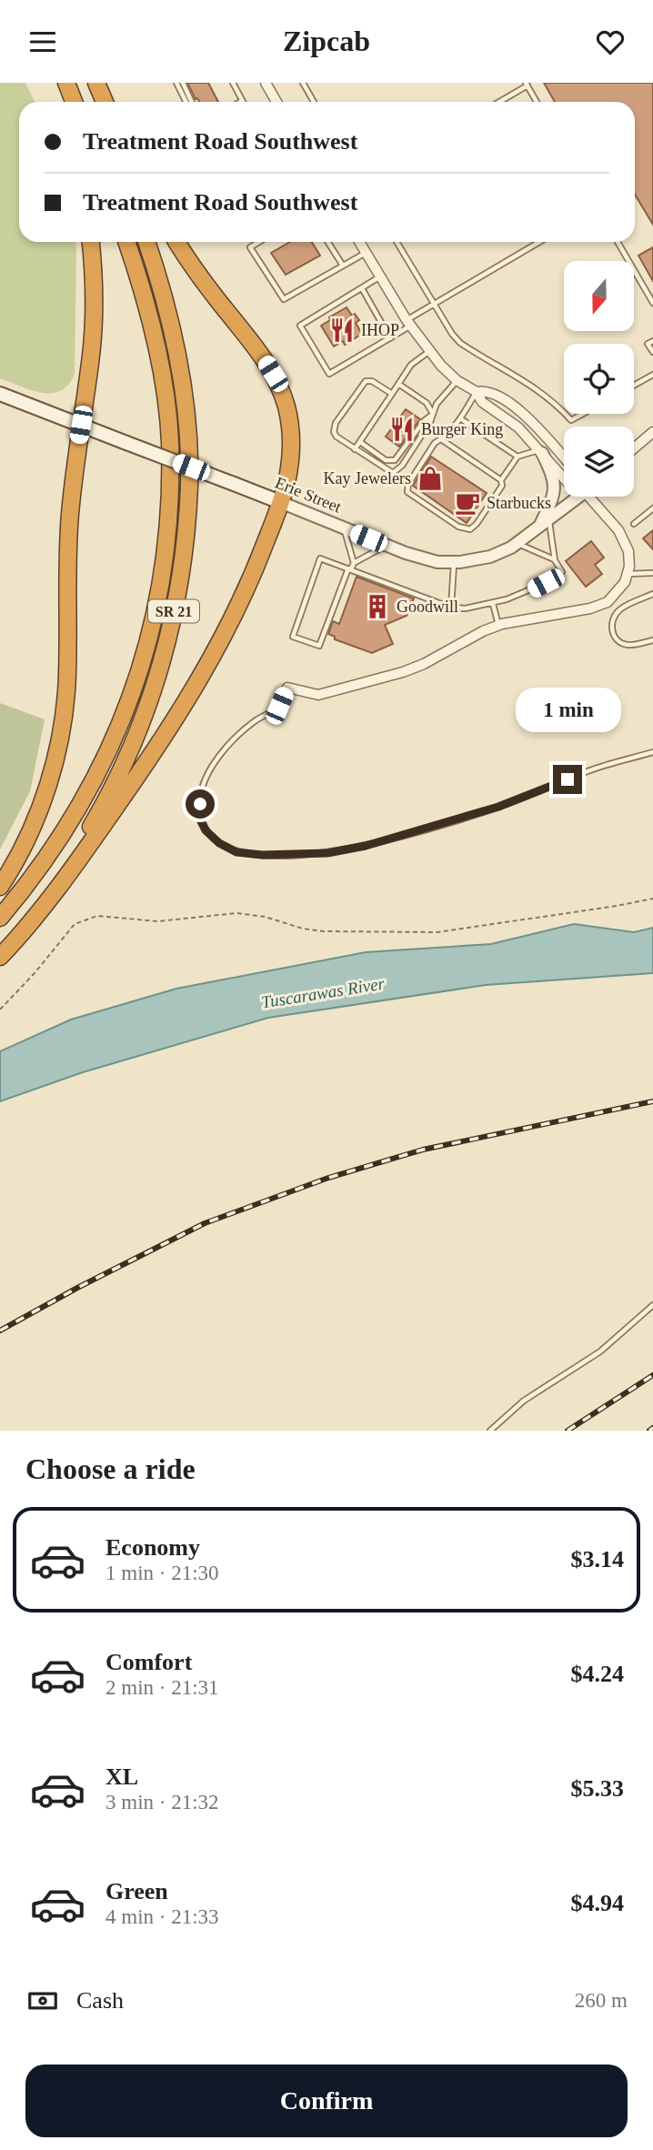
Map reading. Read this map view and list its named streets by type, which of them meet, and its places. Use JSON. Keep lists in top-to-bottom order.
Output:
{
  "streets": {
    "highway": ["SR 21"],
    "main road": ["Erie Street"]
  },
  "water": ["Tuscarawas River"],
  "places": {
    "restaurant": ["IHOP", "Burger King"],
    "shop": ["Kay Jewelers"],
    "cafe": ["Starbucks"],
    "building": ["Goodwill"]
  },
  "north": "bottom",
  "page": {
    "header": "Zipcab",
    "banner": ["Treatment Road Southwest", "Treatment Road Southwest"],
    "bubble": "1 min",
    "heading": "Choose a ride",
    "list": [
      {
        "name": "Economy",
        "note": "1 min · 21:30",
        "value": "$3.14"
      },
      {
        "name": "Comfort",
        "note": "2 min · 21:31",
        "value": "$4.24"
      },
      {
        "name": "XL",
        "note": "3 min · 21:32",
        "value": "$5.33"
      },
      {
        "name": "Green",
        "note": "4 min · 21:33",
        "value": "$4.94"
      }
    ],
    "pay": ["Cash", "260 m"],
    "buttons": "Confirm"
  }
}
